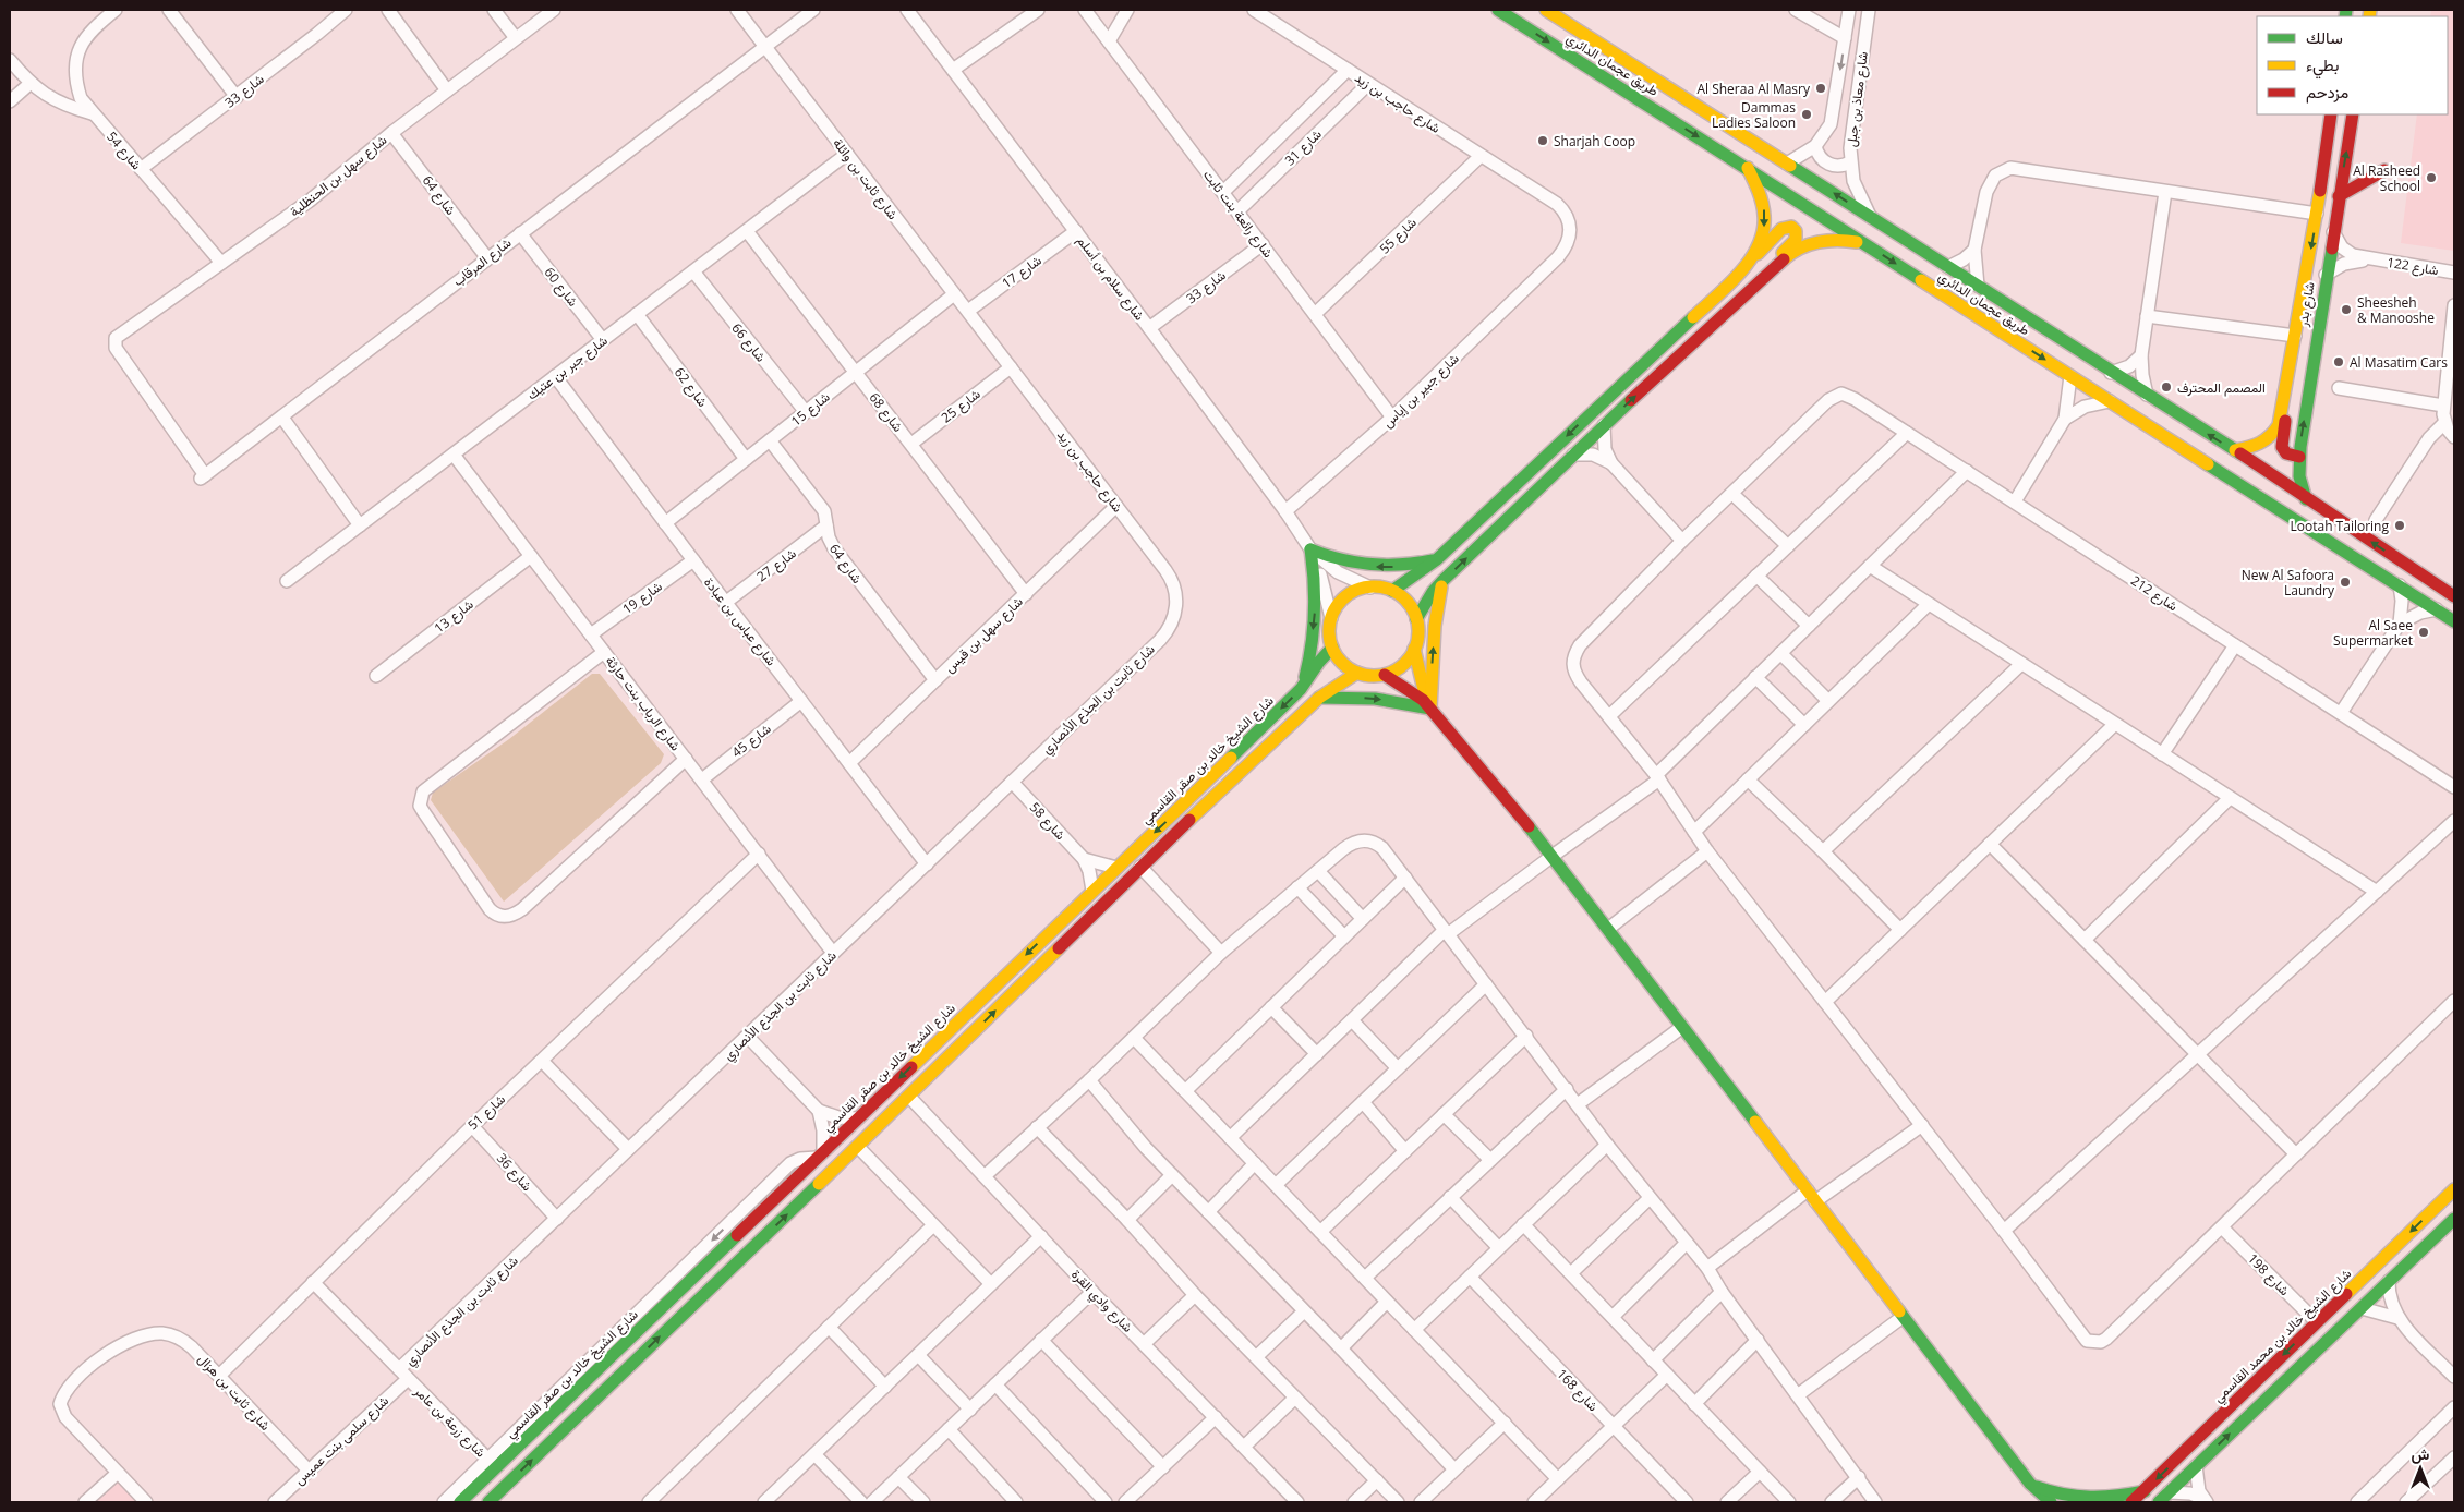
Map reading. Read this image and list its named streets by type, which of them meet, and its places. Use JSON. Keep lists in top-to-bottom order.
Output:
{
  "streets": {
    "main road": [
      "طريق عجمان الدائري",
      "شارع بدر",
      "شارع الشيخ خالد بن صقر القاسمي",
      "شارع الشيخ خالد بن محمد القاسمي"
    ],
    "street": [
      "شارع 33",
      "شارع معاذ بن جبل",
      "شارع حاجب بن زيد",
      "شارع 31",
      "شارع 54",
      "شارع سهل بن الحنظلية",
      "شارع ثابت بن وائلة",
      "شارع 64",
      "شارع رائعة بنت ثابت",
      "شارع 55",
      "شارع المرقاب",
      "شارع 122",
      "شارع 17",
      "شارع سلام بن أسلم",
      "شارع 60",
      "شارع 66",
      "شارع جبر بن عتيك",
      "شارع 62",
      "شارع جبير بن إياس",
      "شارع 25",
      "شارع 15",
      "شارع 68",
      "شارع 27",
      "212 شارع",
      "شارع 19",
      "شارع 13",
      "شارع عباس بن عبادة",
      "شارع سهل بن قيس",
      "شارع ثابت بن الجذع الأنصاري",
      "شارع الرباب بنت حارثة",
      "شارع 45",
      "شارع 58",
      "شارع 51",
      "شارع 36",
      "شارع 198",
      "شارع وادي القرة",
      "شارع 168",
      "شارع ثابت بن هزال",
      "شارع زرعة بن عامر",
      "شارع سلمى بنت عميس"
    ]
  },
  "crossings": [
    ["طريق عجمان الدائري", "شارع معاذ بن جبل"],
    ["طريق عجمان الدائري", "شارع بدر"],
    ["شارع 33", "شارع 54"],
    ["شارع 33", "شارع رائعة بنت ثابت"],
    ["شارع 33", "شارع سلام بن أسلم"],
    ["شارع حاجب بن زيد", "شارع 31"],
    ["شارع حاجب بن زيد", "شارع ثابت بن وائلة"],
    ["شارع حاجب بن زيد", "شارع 55"],
    ["شارع حاجب بن زيد", "شارع 17"],
    ["شارع حاجب بن زيد", "شارع جبير بن إياس"],
    ["شارع حاجب بن زيد", "شارع 25"],
    ["شارع حاجب بن زيد", "شارع سهل بن قيس"],
    ["شارع حاجب بن زيد", "شارع ثابت بن الجذع الأنصاري"],
    ["شارع 31", "شارع رائعة بنت ثابت"],
    ["شارع 54", "شارع سهل بن الحنظلية"],
    ["شارع سهل بن الحنظلية", "شارع 64"],
    ["شارع سهل بن الحنظلية", "شارع المرقاب"],
    ["شارع ثابت بن وائلة", "شارع المرقاب"],
    ["شارع ثابت بن وائلة", "شارع 17"],
    ["شارع ثابت بن وائلة", "شارع جبر بن عتيك"],
    ["شارع ثابت بن وائلة", "شارع 15"],
    ["شارع 64", "شارع المرقاب"],
    ["شارع 64", "شارع 15"],
    ["شارع 64", "شارع 27"],
    ["شارع 64", "شارع سهل بن قيس"],
    ["شارع رائعة بنت ثابت", "شارع 55"],
    ["شارع رائعة بنت ثابت", "شارع جبير بن إياس"],
    ["شارع المرقاب", "شارع 60"],
    ["شارع 122", "شارع بدر"],
    ["شارع 17", "شارع سلام بن أسلم"],
    ["شارع سلام بن أسلم", "شارع جبير بن إياس"],
    ["شارع سلام بن أسلم", "شارع الشيخ خالد بن صقر القاسمي"],
    ["شارع 60", "شارع جبر بن عتيك"],
    ["شارع 66", "شارع جبر بن عتيك"],
    ["شارع 66", "شارع 15"],
    ["شارع جبر بن عتيك", "شارع 62"],
    ["شارع جبر بن عتيك", "شارع 68"],
    ["شارع جبر بن عتيك", "شارع عباس بن عبادة"],
    ["شارع جبر بن عتيك", "شارع الرباب بنت حارثة"],
    ["شارع 62", "شارع 15"],
    ["شارع 25", "شارع 68"],
    ["شارع 15", "شارع 68"],
    ["شارع 15", "شارع عباس بن عبادة"],
    ["شارع 68", "شارع سهل بن قيس"],
    ["شارع 27", "شارع عباس بن عبادة"],
    ["شارع 19", "شارع عباس بن عبادة"],
    ["شارع 19", "شارع الرباب بنت حارثة"],
    ["شارع 13", "شارع الرباب بنت حارثة"],
    ["شارع عباس بن عبادة", "شارع سهل بن قيس"],
    ["شارع عباس بن عبادة", "شارع ثابت بن الجذع الأنصاري"],
    ["شارع عباس بن عبادة", "شارع 45"],
    ["شارع ثابت بن الجذع الأنصاري", "شارع الرباب بنت حارثة"],
    ["شارع ثابت بن الجذع الأنصاري", "شارع 58"],
    ["شارع ثابت بن الجذع الأنصاري", "شارع 36"],
    ["شارع ثابت بن الجذع الأنصاري", "شارع زرعة بن عامر"],
    ["شارع ثابت بن الجذع الأنصاري", "شارع سلمى بنت عميس"],
    ["شارع الرباب بنت حارثة", "شارع 45"],
    ["شارع الرباب بنت حارثة", "شارع 51"],
    ["شارع الشيخ خالد بن صقر القاسمي", "شارع 58"],
    ["شارع الشيخ خالد بن صقر القاسمي", "شارع زرعة بن عامر"],
    ["شارع 51", "شارع 36"],
    ["شارع 51", "شارع ثابت بن هزال"],
    ["شارع 51", "شارع زرعة بن عامر"],
    ["شارع 198", "شارع الشيخ خالد بن محمد القاسمي"],
    ["شارع ثابت بن هزال", "شارع سلمى بنت عميس"],
    ["شارع زرعة بن عامر", "شارع سلمى بنت عميس"]
  ],
  "places": [
    "Al Sheraa Al Masry",
    "Dammas Ladies Saloon",
    "Sharjah Coop",
    "Al Rasheed School",
    "Sheesheh & Manooshe",
    "Al Masatim Cars",
    "المصمم المحترف",
    "Lootah Tailoring",
    "New Al Safoora Laundry",
    "Al Saee Supermarket"
  ],
  "legend": ["سالك", "بطيء", "مزدحم"],
  "north": "top"
}
